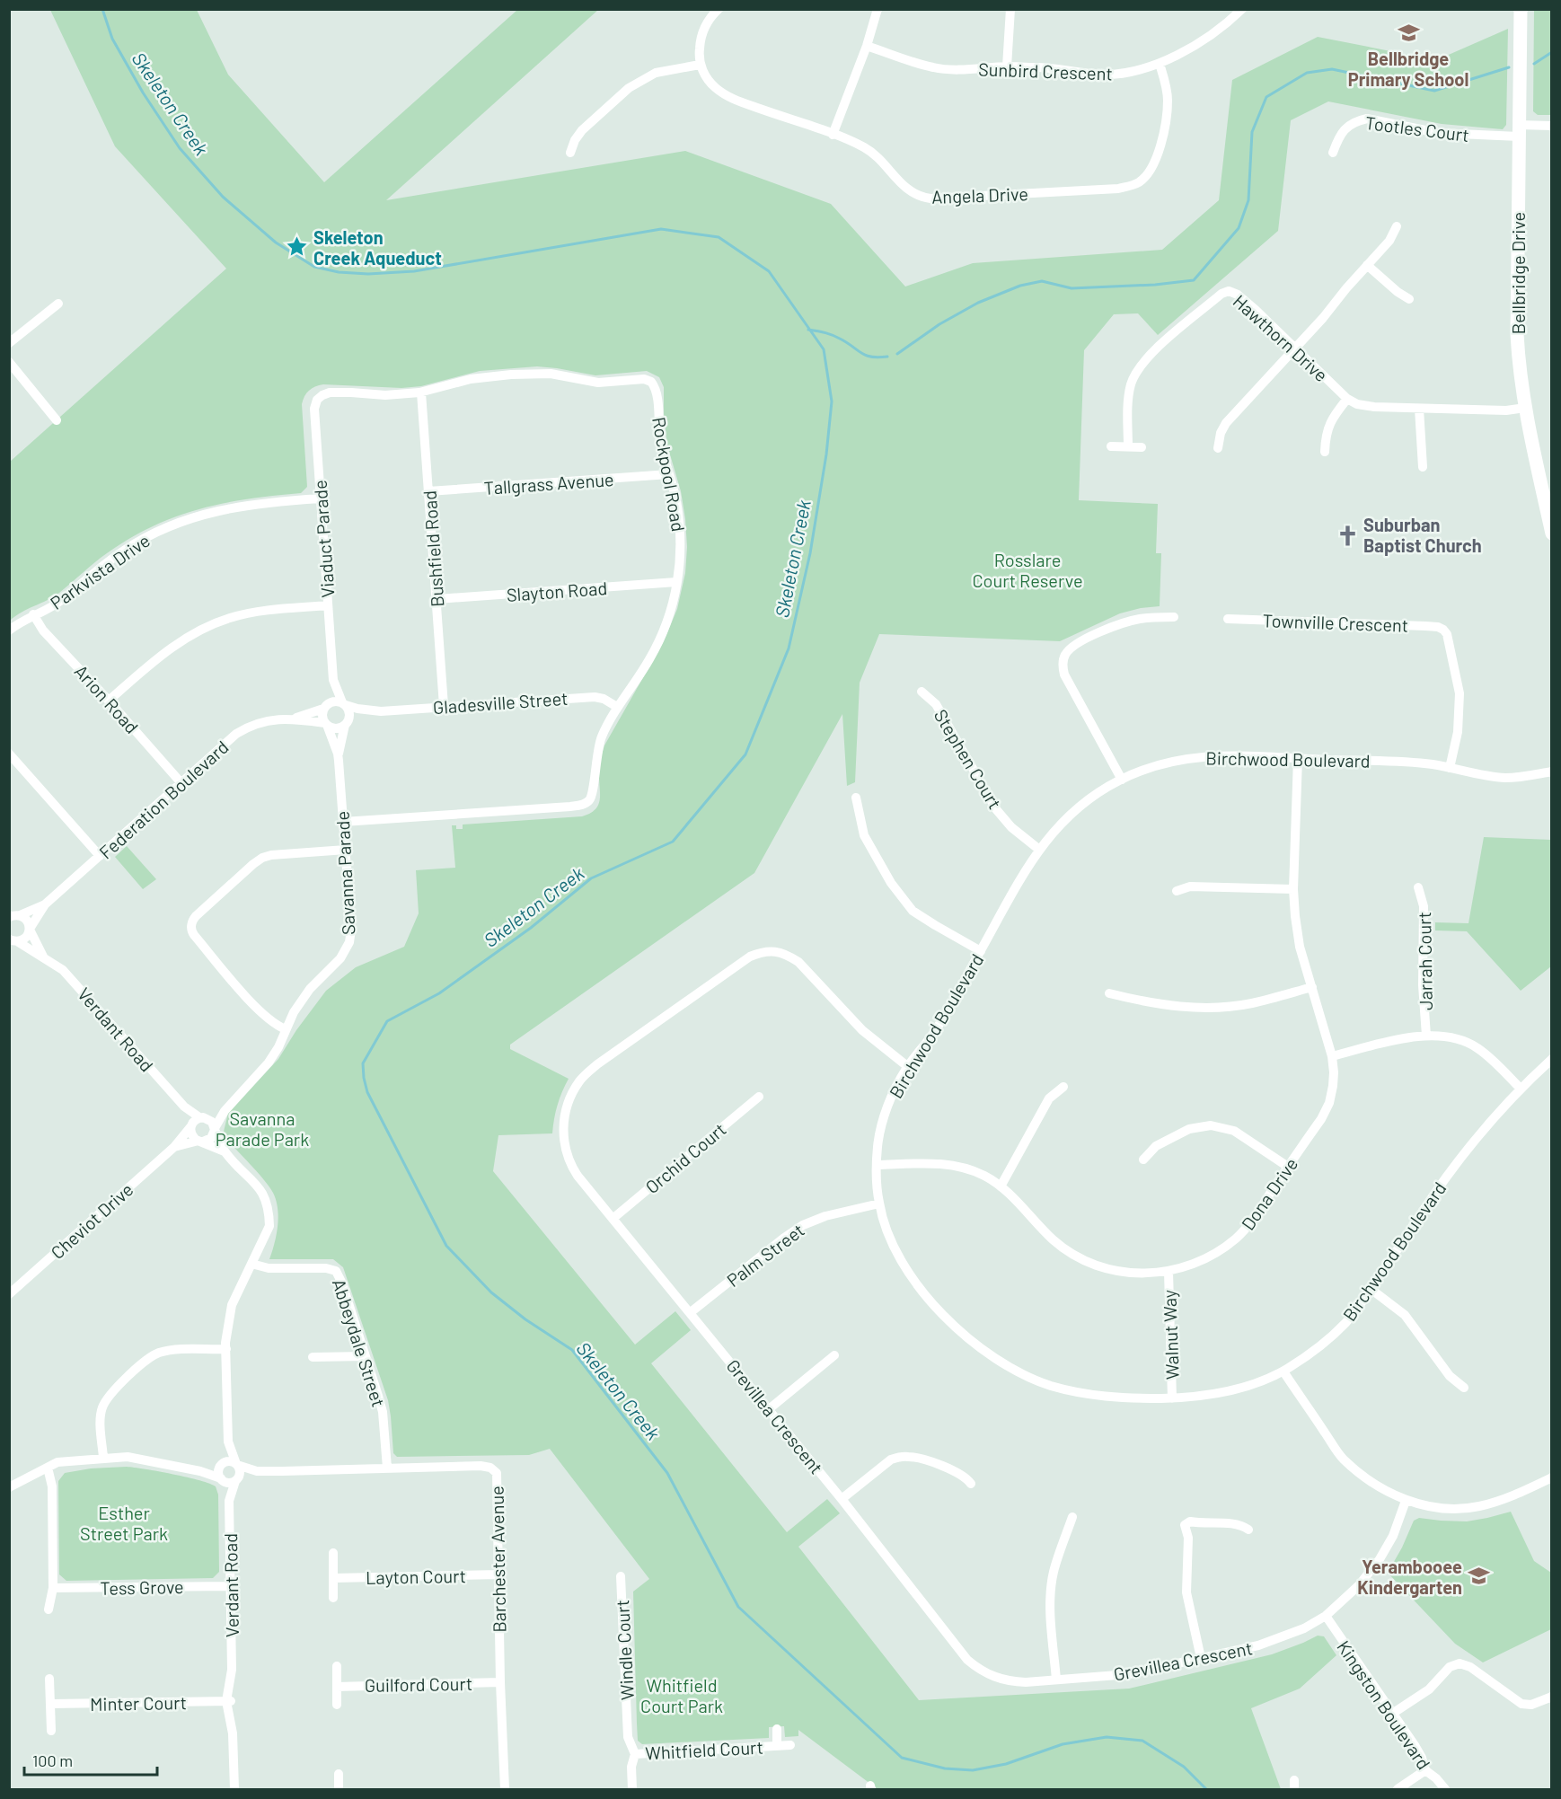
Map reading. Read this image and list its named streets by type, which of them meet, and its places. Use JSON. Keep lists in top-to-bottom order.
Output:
{
  "streets": {
    "street": [
      "Sunbird Crescent",
      "Tootles Court",
      "Angela Drive",
      "Bellbridge Drive",
      "Hawthorn Drive",
      "Rockpool Road",
      "Tallgrass Avenue",
      "Viaduct Parade",
      "Bushfield Road",
      "Parkvista Drive",
      "Slayton Road",
      "Townville Crescent",
      "Arion Road",
      "Gladesville Street",
      "Stephen Court",
      "Birchwood Boulevard",
      "Federation Boulevard",
      "Savanna Parade",
      "Jarrah Court",
      "Verdant Road",
      "Orchid Court",
      "Dona Drive",
      "Cheviot Drive",
      "Palm Street",
      "Walnut Way",
      "Abbeydale Street",
      "Grevillea Crescent",
      "Barchester Avenue",
      "Layton Court",
      "Tess Grove",
      "Windle Court",
      "Guilford Court",
      "Minter Court",
      "Kingston Boulevard",
      "Whitfield Court"
    ]
  },
  "crossings": [
    ["Sunbird Crescent", "Angela Drive"],
    ["Tootles Court", "Bellbridge Drive"],
    ["Bellbridge Drive", "Hawthorn Drive"],
    ["Rockpool Road", "Tallgrass Avenue"],
    ["Rockpool Road", "Viaduct Parade"],
    ["Rockpool Road", "Bushfield Road"],
    ["Rockpool Road", "Slayton Road"],
    ["Rockpool Road", "Gladesville Street"],
    ["Rockpool Road", "Savanna Parade"],
    ["Tallgrass Avenue", "Bushfield Road"],
    ["Viaduct Parade", "Parkvista Drive"],
    ["Viaduct Parade", "Gladesville Street"],
    ["Viaduct Parade", "Federation Boulevard"],
    ["Viaduct Parade", "Savanna Parade"],
    ["Bushfield Road", "Slayton Road"],
    ["Bushfield Road", "Gladesville Street"],
    ["Parkvista Drive", "Arion Road"],
    ["Townville Crescent", "Birchwood Boulevard"],
    ["Arion Road", "Federation Boulevard"],
    ["Gladesville Street", "Federation Boulevard"],
    ["Gladesville Street", "Savanna Parade"],
    ["Stephen Court", "Birchwood Boulevard"],
    ["Birchwood Boulevard", "Dona Drive"],
    ["Birchwood Boulevard", "Palm Street"],
    ["Birchwood Boulevard", "Walnut Way"],
    ["Birchwood Boulevard", "Grevillea Crescent"],
    ["Federation Boulevard", "Savanna Parade"],
    ["Federation Boulevard", "Verdant Road"],
    ["Savanna Parade", "Verdant Road"],
    ["Savanna Parade", "Cheviot Drive"],
    ["Verdant Road", "Cheviot Drive"],
    ["Verdant Road", "Barchester Avenue"],
    ["Verdant Road", "Tess Grove"],
    ["Verdant Road", "Minter Court"],
    ["Orchid Court", "Grevillea Crescent"],
    ["Dona Drive", "Walnut Way"],
    ["Palm Street", "Grevillea Crescent"],
    ["Abbeydale Street", "Barchester Avenue"],
    ["Grevillea Crescent", "Kingston Boulevard"],
    ["Barchester Avenue", "Layton Court"],
    ["Barchester Avenue", "Guilford Court"],
    ["Windle Court", "Whitfield Court"]
  ],
  "water": ["Skeleton Creek"],
  "parks": [
    "Rosslare Court Reserve",
    "Savanna Parade Park",
    "Esther Street Park",
    "Whitfield Court Park"
  ],
  "places": {
    "school or university": ["Bellbridge Primary School", "Yerambooee Kindergarten"],
    "place": ["Skeleton Creek Aqueduct"],
    "church": ["Suburban Baptist Church"]
  },
  "scale_bar": "100 m"
}
